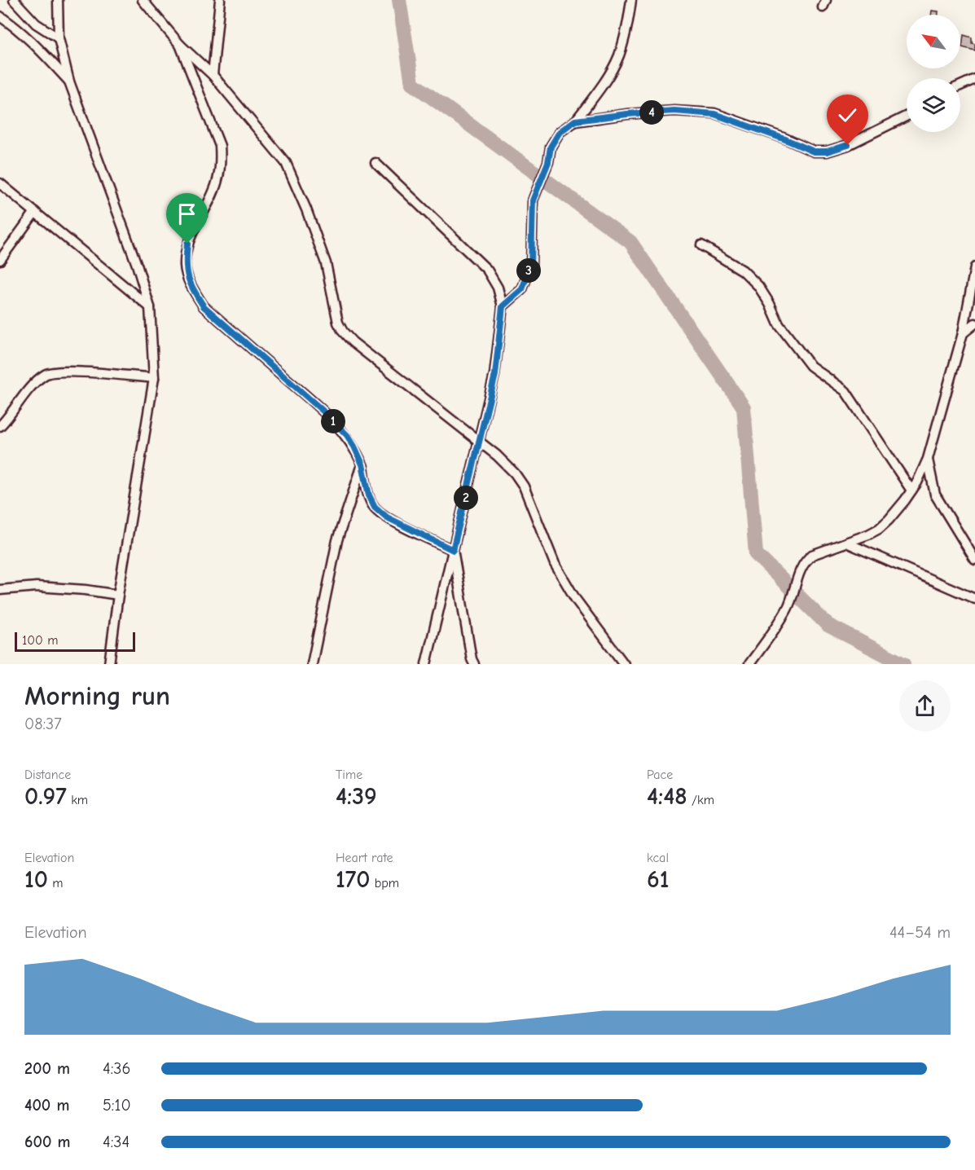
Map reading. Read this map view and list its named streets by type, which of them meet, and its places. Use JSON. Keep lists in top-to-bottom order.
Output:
{
  "scale_bar": "100 m",
  "north": "top left",
  "page": {
    "pins": [
      "4",
      "3",
      "1",
      "2"
    ],
    "scale": "100 m",
    "heading": ["Morning run", "08:37"],
    "stats": [
      ["Distance", "0.97 km"],
      ["Time", "4:39"],
      ["Pace", "4:48 /km"],
      ["Elevation", "10 m"],
      ["Heart rate", "170 bpm"],
      ["kcal", "61"]
    ],
    "chart": ["Elevation", "44–54 m"],
    "list": [
      {
        "name": "200 m",
        "note": "4:36"
      },
      {
        "name": "400 m",
        "note": "5:10"
      },
      {
        "name": "600 m",
        "note": "4:34"
      }
    ]
  }
}
